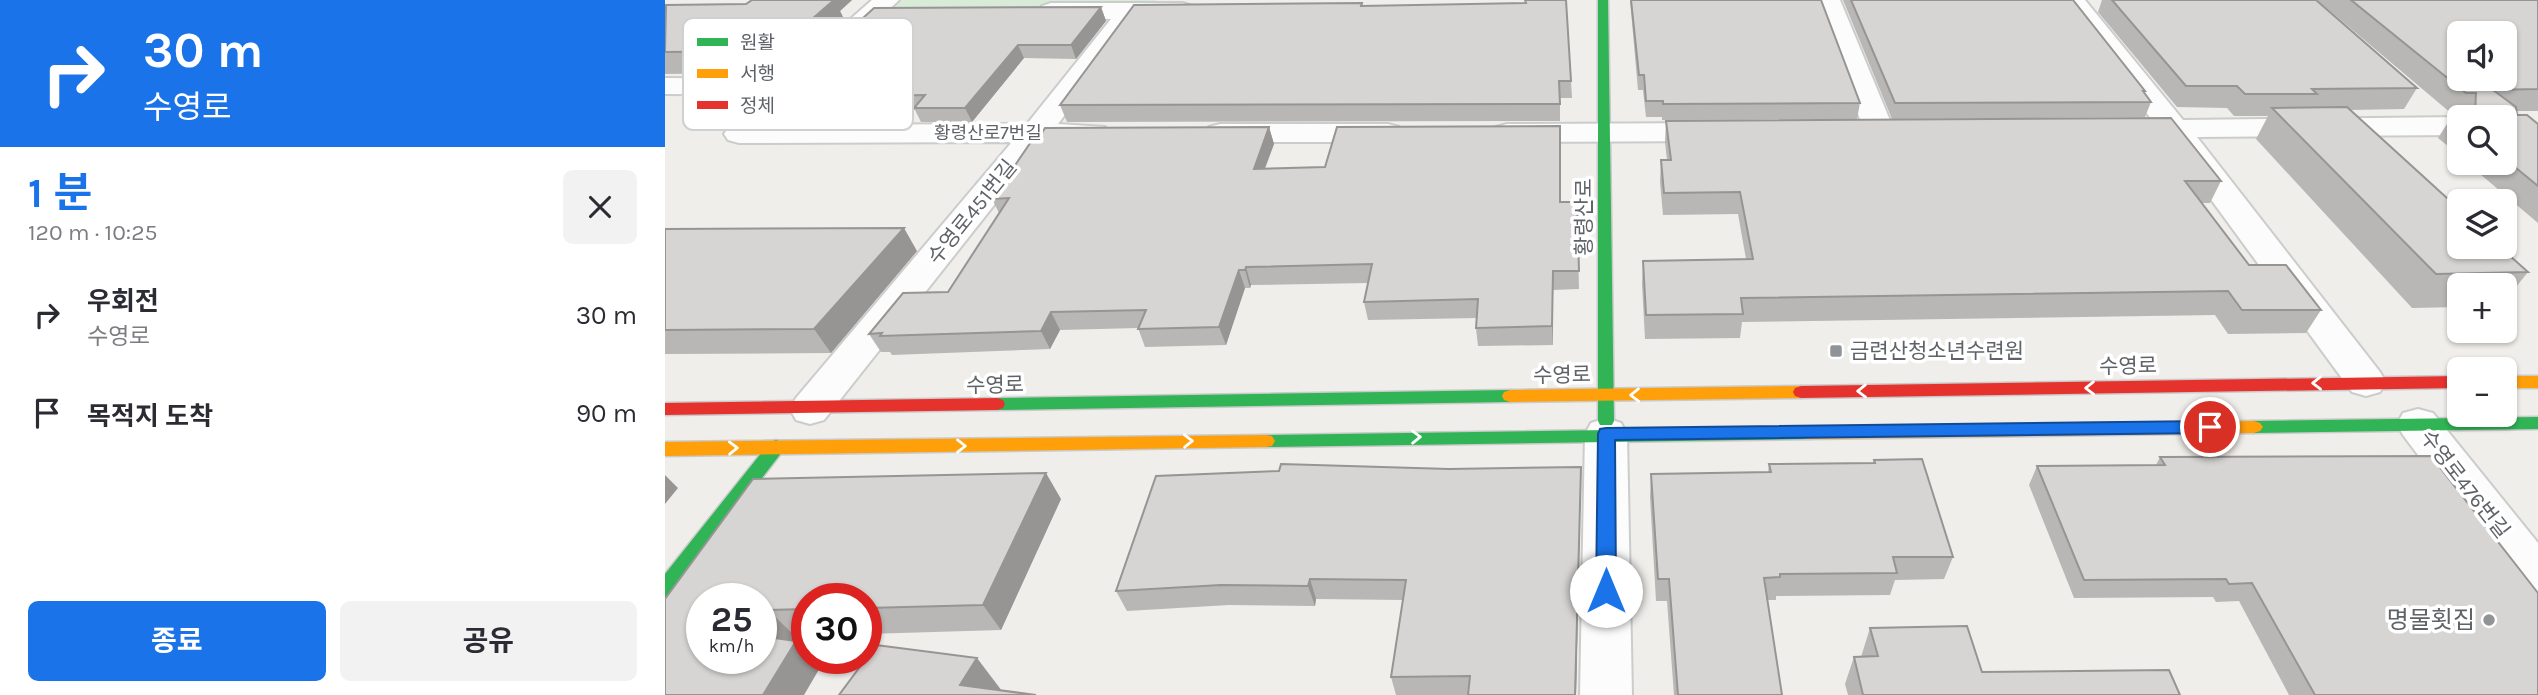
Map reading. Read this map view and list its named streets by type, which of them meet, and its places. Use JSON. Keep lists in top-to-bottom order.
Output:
{
  "streets": {
    "main road": ["황령산로", "수영로"],
    "street": ["황령산로7번길", "수영로451번길", "수영로476번길"]
  },
  "crossings": [
    ["황령산로7번길", "수영로451번길"],
    ["수영로451번길", "수영로"],
    ["황령산로", "수영로"],
    ["수영로", "수영로476번길"]
  ],
  "places": {
    "transit": ["금련산청소년수련원"],
    "other": ["명물횟집"]
  },
  "legend": ["원활", "서행", "정체"],
  "page": {
    "turn": ["30 m", "수영로"],
    "map_buttons": ["+", "−"],
    "heading": ["1 분", "120 m · 10:25"],
    "list": [
      {
        "name": "우회전",
        "note": "수영로",
        "value": "30 m"
      },
      {
        "name": "목적지 도착",
        "value": "90 m"
      }
    ],
    "speed": "25 km/h",
    "limit": "30",
    "buttons": ["종료", "공유"]
  }
}
